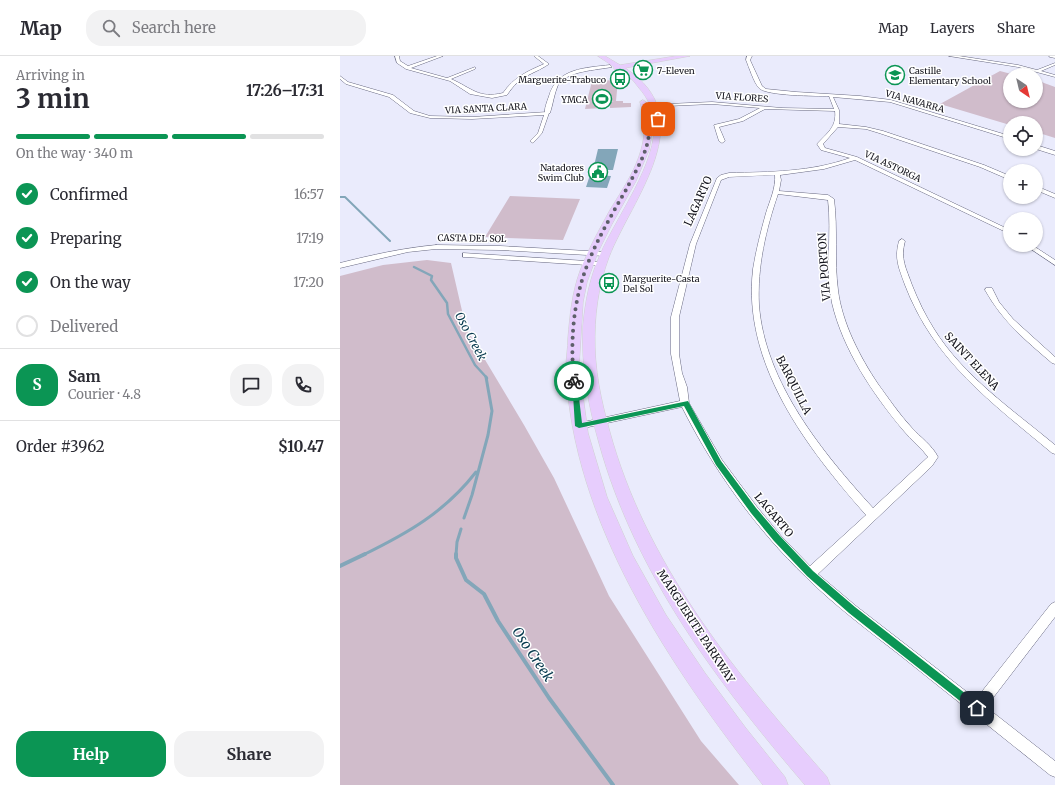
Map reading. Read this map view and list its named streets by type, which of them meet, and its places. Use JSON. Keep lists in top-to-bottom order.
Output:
{
  "streets": {
    "main road": ["MARGUERITE PARKWAY"],
    "street": [
      "VIA FLORES",
      "VIA NAVARRA",
      "VIA SANTA CLARA",
      "VIA ASTORGA",
      "LAGARTO",
      "CASTA DEL SOL",
      "VIA PORTON",
      "SAINT ELENA",
      "BARQUILLA"
    ]
  },
  "crossings": [
    ["VIA FLORES", "MARGUERITE PARKWAY"],
    ["LAGARTO", "BARQUILLA"],
    ["CASTA DEL SOL", "MARGUERITE PARKWAY"],
    ["VIA PORTON", "BARQUILLA"]
  ],
  "water": ["Oso Creek"],
  "places": {
    "supermarket": ["7-Eleven"],
    "school or university": ["Castille Elementary School"],
    "bus stop": ["Marguerite-Trabuco", "Marguerite-Casta Del Sol"],
    "sports": ["YMCA"],
    "public building": ["Natadores Swim Club"]
  },
  "north": "bottom right",
  "page": {
    "header": "Map",
    "search": "Search here",
    "nav": ["Map", "Layers", "Share"],
    "heading": ["3 min", "Arriving in", "17:26–17:31"],
    "panel": [
      "Sam",
      "Courier · 4.8",
      "Order #3962",
      "$10.47"
    ],
    "map_buttons": ["+", "−"],
    "bar": "On the way · 340 m",
    "list": [
      ["Confirmed", "16:57"],
      ["Preparing", "17:19"],
      ["On the way", "17:20"],
      "Delivered"
    ],
    "round": "S",
    "buttons": ["Help", "Share"]
  }
}
